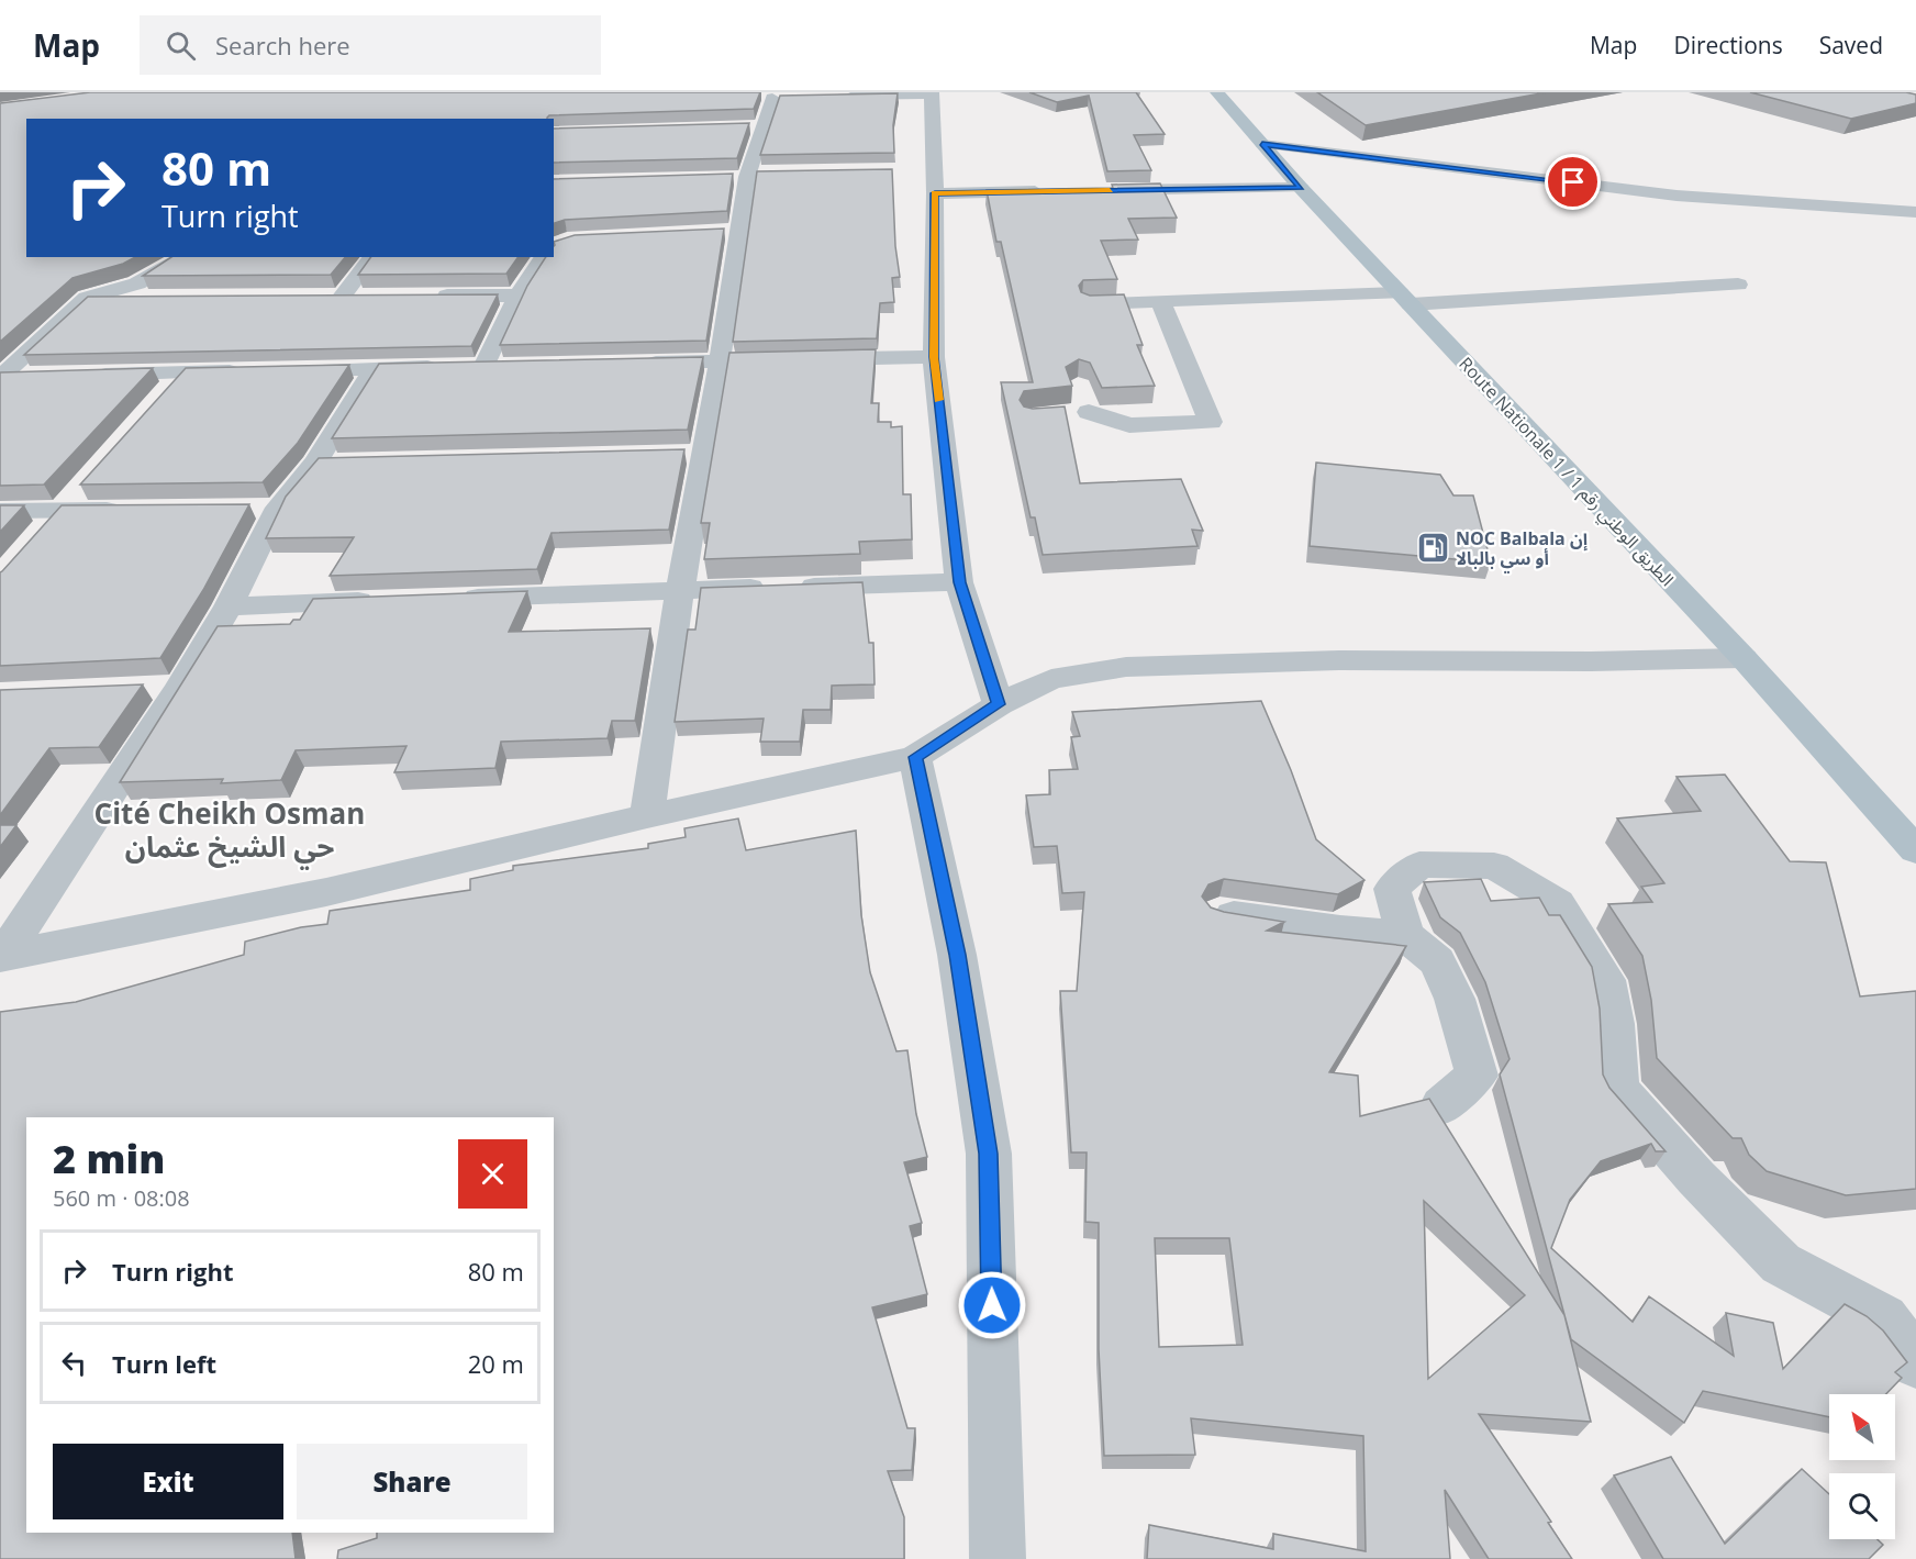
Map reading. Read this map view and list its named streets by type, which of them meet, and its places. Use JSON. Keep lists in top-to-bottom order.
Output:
{
  "streets": {
    "main road": ["Route Nationale 1 / الطريق الوطني رقم 1"]
  },
  "districts": ["Cité Cheikh Osman حي الشيخ عثمان"],
  "places": {
    "fuel station": ["NOC Balbala إن أو سي بالبالا"]
  },
  "north": "top left",
  "page": {
    "header": "Map",
    "search": "Search here",
    "nav": ["Map", "Directions", "Saved"],
    "turn": ["80 m", "Turn right"],
    "heading": ["2 min", "560 m · 08:08"],
    "list": [
      {
        "name": "Turn right",
        "value": "80 m"
      },
      {
        "name": "Turn left",
        "value": "20 m"
      }
    ],
    "buttons": ["Exit", "Share"]
  }
}
